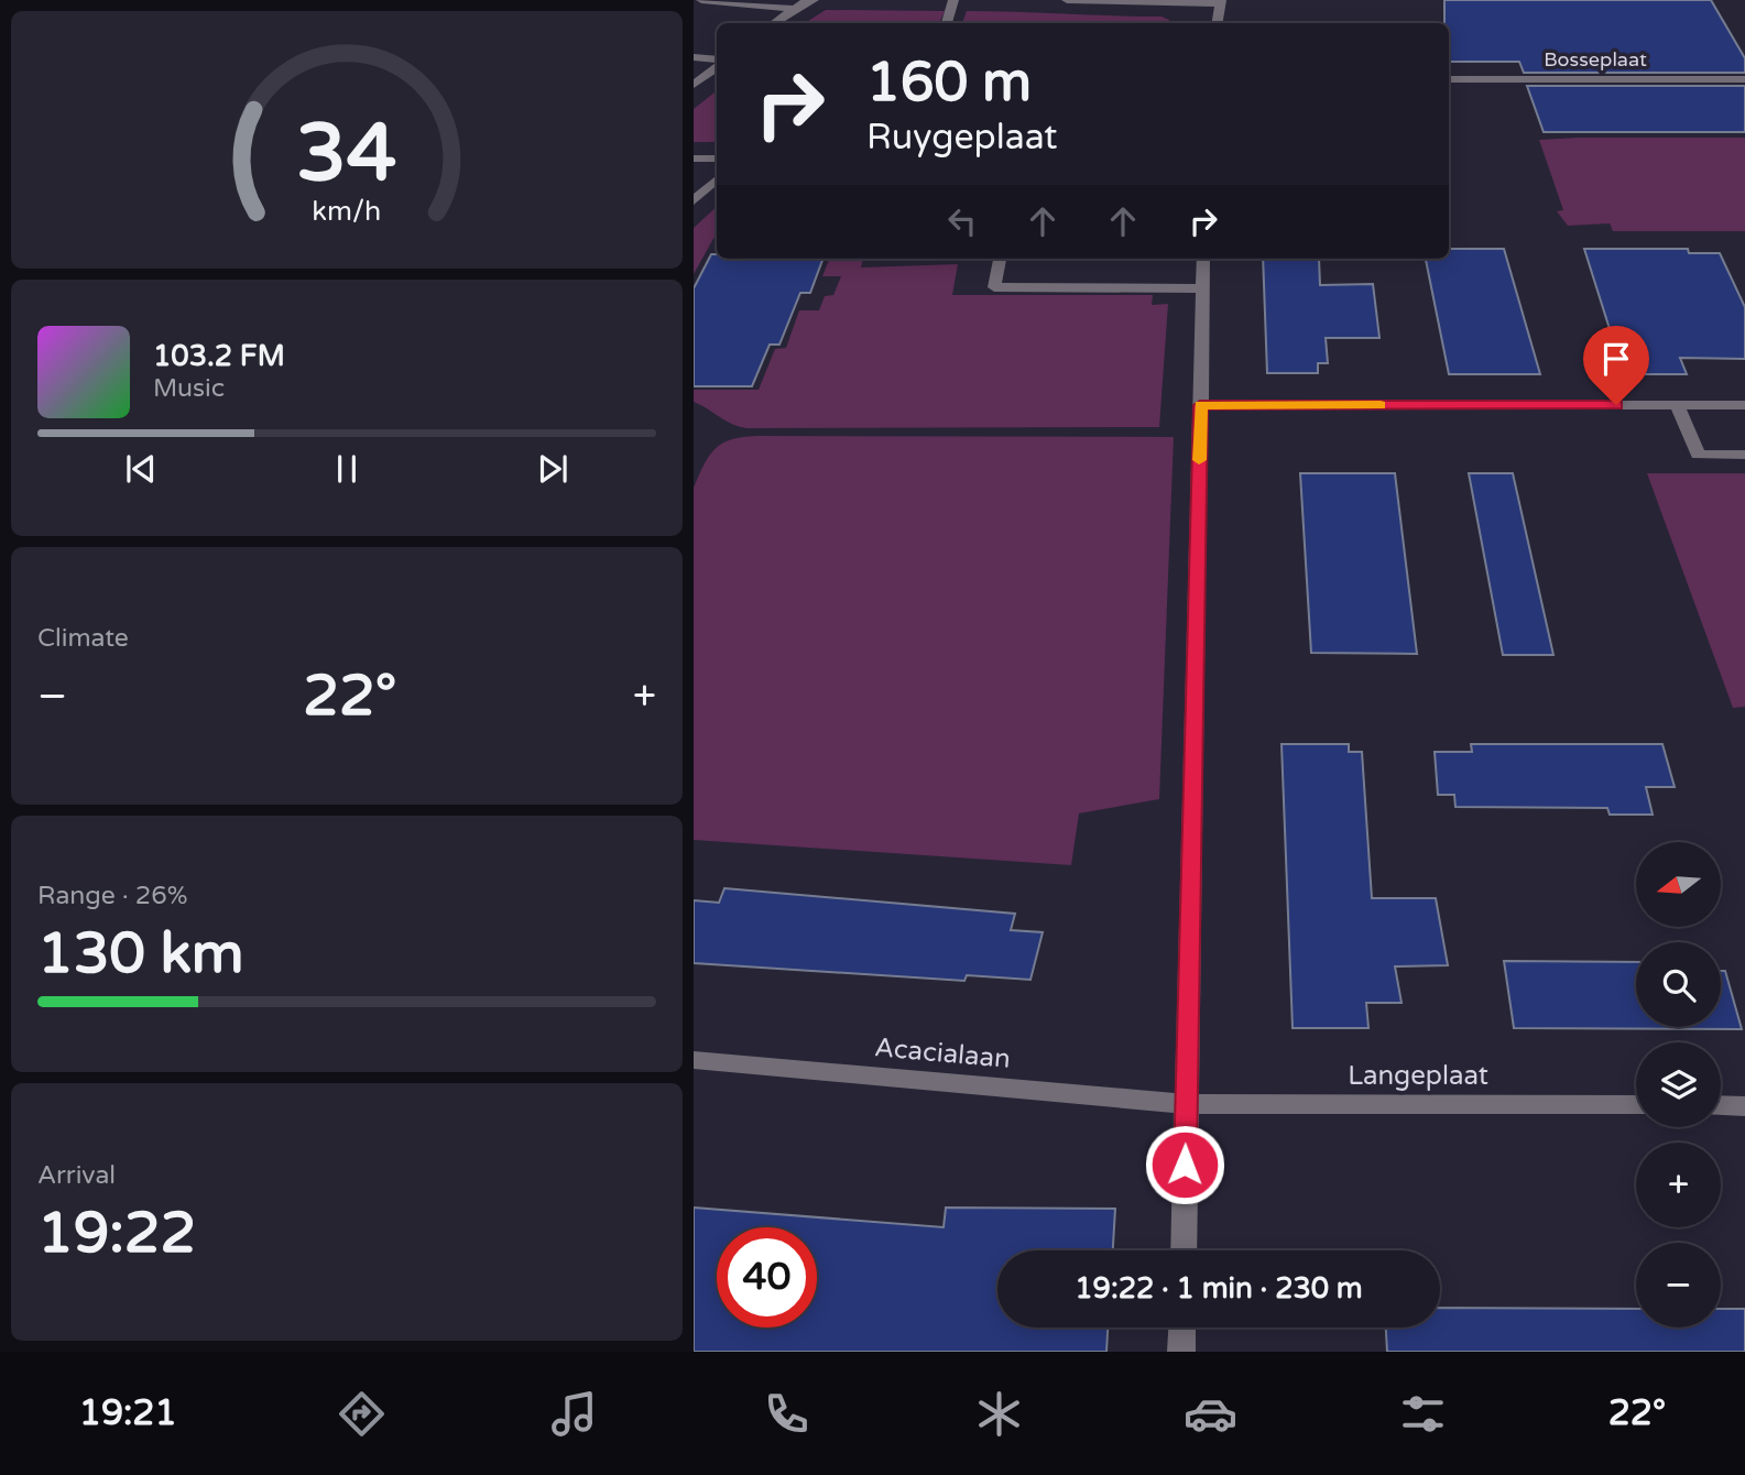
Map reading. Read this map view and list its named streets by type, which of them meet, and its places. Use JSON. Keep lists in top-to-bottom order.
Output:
{
  "streets": {
    "street": ["Bosseplaat", "Acacialaan", "Langeplaat"]
  },
  "crossings": [
    ["Acacialaan", "Langeplaat"]
  ],
  "north": "left",
  "page": {
    "turn": ["160 m", "Ruygeplaat"],
    "song": ["103.2 FM", "Music"],
    "tile": [
      "Climate",
      ["Range · 26%", "130 km"],
      ["Arrival", "19:22"]
    ],
    "heat": ["−", "22°", "+"],
    "map_buttons": ["+", "−"],
    "limit": "40",
    "trip": "19:22 · 1 min · 230 m",
    "tabs": ["19:21", "22°"],
    "gauge": ["34", "km/h"]
  }
}
